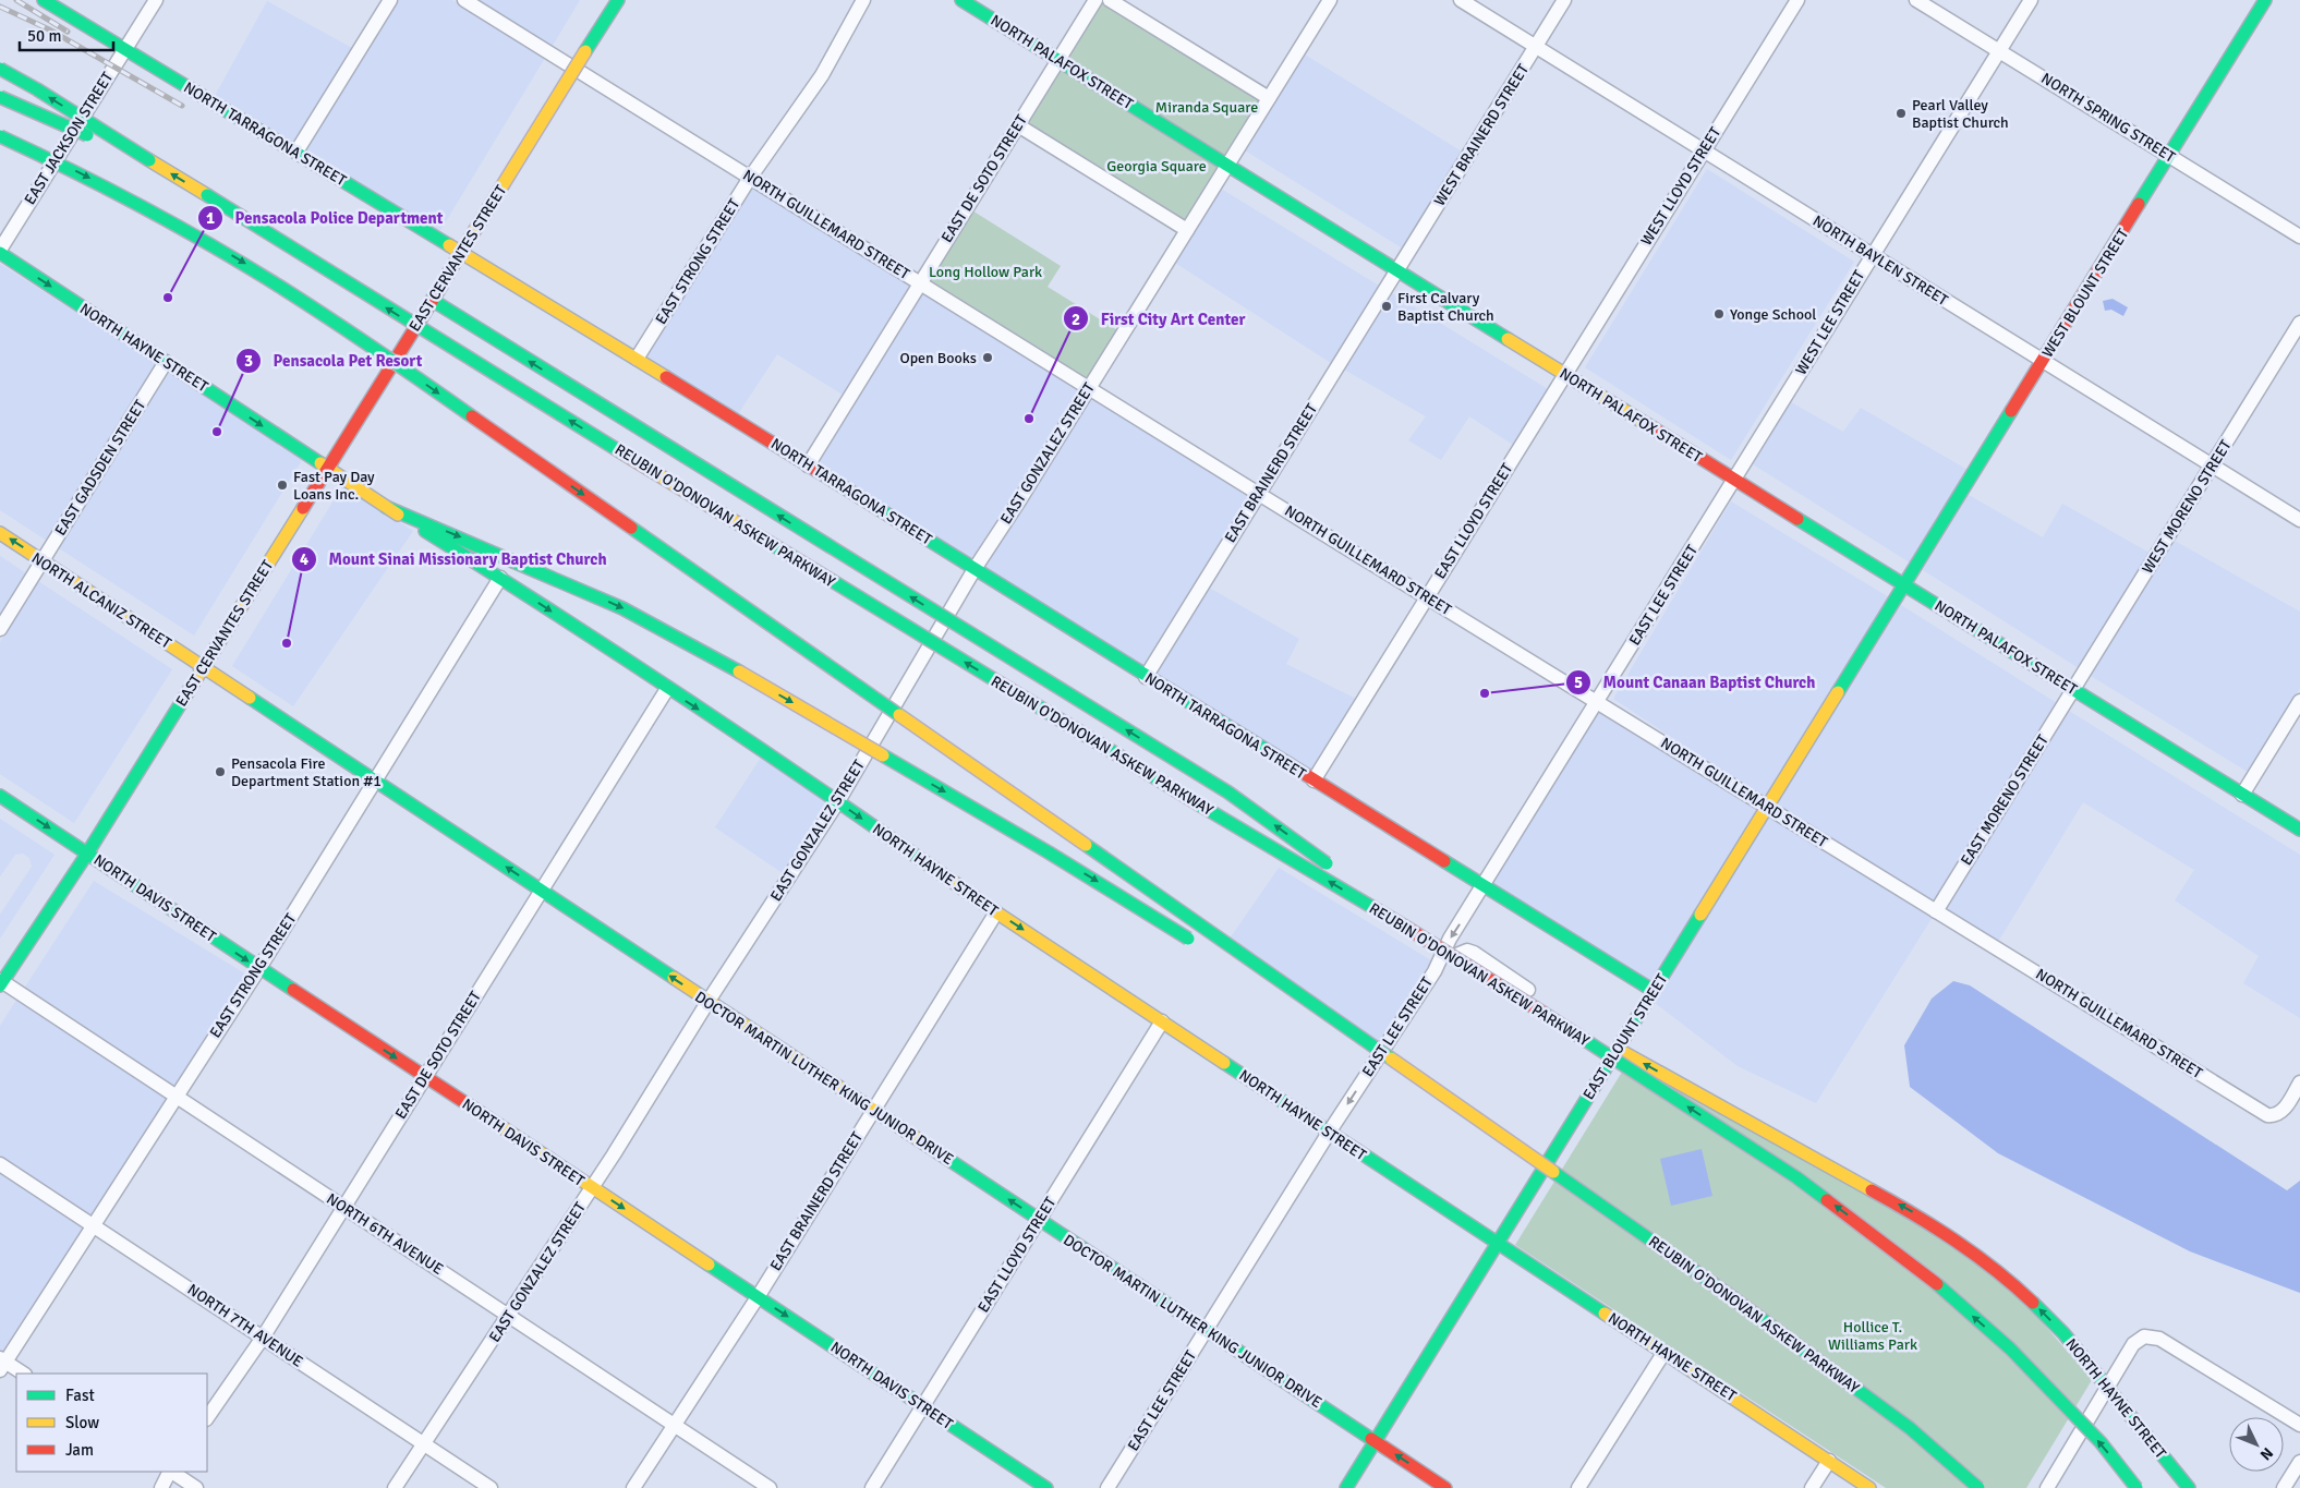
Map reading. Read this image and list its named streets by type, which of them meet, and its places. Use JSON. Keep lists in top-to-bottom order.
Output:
{
  "streets": {
    "main road": [
      "NORTH PALAFOX STREET",
      "NORTH TARRAGONA STREET",
      "EAST CERVANTES STREET",
      "WEST BLOUNT STREET",
      "NORTH HAYNE STREET",
      "REUBIN O'DONOVAN ASKEW PARKWAY",
      "NORTH ALCANIZ STREET",
      "NORTH DAVIS STREET",
      "EAST BLOUNT STREET",
      "DOCTOR MARTIN LUTHER KING JUNIOR DRIVE"
    ],
    "street": [
      "NORTH SPRING STREET",
      "WEST BRAINERD STREET",
      "EAST JACKSON STREET",
      "EAST DE SOTO STREET",
      "WEST LLOYD STREET",
      "NORTH GUILLEMARD STREET",
      "NORTH BAYLEN STREET",
      "EAST STRONG STREET",
      "WEST LEE STREET",
      "EAST GONZALEZ STREET",
      "EAST GADSDEN STREET",
      "EAST BRAINERD STREET",
      "WEST MORENO STREET",
      "EAST LLOYD STREET",
      "EAST LEE STREET",
      "EAST MORENO STREET",
      "NORTH 6TH AVENUE",
      "NORTH 7TH AVENUE"
    ]
  },
  "crossings": [
    ["NORTH PALAFOX STREET", "WEST BRAINERD STREET"],
    ["NORTH PALAFOX STREET", "EAST DE SOTO STREET"],
    ["NORTH PALAFOX STREET", "WEST LLOYD STREET"],
    ["NORTH PALAFOX STREET", "WEST BLOUNT STREET"],
    ["NORTH PALAFOX STREET", "WEST LEE STREET"],
    ["NORTH PALAFOX STREET", "EAST GONZALEZ STREET"],
    ["NORTH PALAFOX STREET", "EAST BRAINERD STREET"],
    ["NORTH PALAFOX STREET", "WEST MORENO STREET"],
    ["NORTH PALAFOX STREET", "EAST LLOYD STREET"],
    ["NORTH PALAFOX STREET", "EAST LEE STREET"],
    ["NORTH PALAFOX STREET", "EAST MORENO STREET"],
    ["NORTH PALAFOX STREET", "EAST BLOUNT STREET"],
    ["NORTH SPRING STREET", "WEST BLOUNT STREET"],
    ["NORTH SPRING STREET", "WEST LEE STREET"],
    ["NORTH TARRAGONA STREET", "EAST JACKSON STREET"],
    ["NORTH TARRAGONA STREET", "EAST DE SOTO STREET"],
    ["NORTH TARRAGONA STREET", "EAST STRONG STREET"],
    ["NORTH TARRAGONA STREET", "EAST GONZALEZ STREET"],
    ["NORTH TARRAGONA STREET", "EAST BRAINERD STREET"],
    ["NORTH TARRAGONA STREET", "EAST LLOYD STREET"],
    ["NORTH TARRAGONA STREET", "EAST LEE STREET"],
    ["NORTH TARRAGONA STREET", "EAST BLOUNT STREET"],
    ["WEST BRAINERD STREET", "NORTH BAYLEN STREET"],
    ["WEST BRAINERD STREET", "EAST BRAINERD STREET"],
    ["EAST JACKSON STREET", "NORTH HAYNE STREET"],
    ["EAST DE SOTO STREET", "NORTH GUILLEMARD STREET"],
    ["EAST DE SOTO STREET", "NORTH HAYNE STREET"],
    ["EAST DE SOTO STREET", "NORTH DAVIS STREET"],
    ["EAST DE SOTO STREET", "DOCTOR MARTIN LUTHER KING JUNIOR DRIVE"],
    ["EAST DE SOTO STREET", "NORTH 6TH AVENUE"],
    ["EAST DE SOTO STREET", "NORTH 7TH AVENUE"],
    ["WEST LLOYD STREET", "NORTH BAYLEN STREET"],
    ["WEST LLOYD STREET", "EAST LLOYD STREET"],
    ["NORTH GUILLEMARD STREET", "EAST STRONG STREET"],
    ["NORTH GUILLEMARD STREET", "EAST GONZALEZ STREET"],
    ["NORTH GUILLEMARD STREET", "EAST BRAINERD STREET"],
    ["NORTH GUILLEMARD STREET", "EAST LLOYD STREET"],
    ["NORTH GUILLEMARD STREET", "EAST LEE STREET"],
    ["NORTH GUILLEMARD STREET", "EAST MORENO STREET"],
    ["NORTH GUILLEMARD STREET", "EAST BLOUNT STREET"],
    ["EAST CERVANTES STREET", "NORTH HAYNE STREET"],
    ["EAST CERVANTES STREET", "NORTH ALCANIZ STREET"],
    ["EAST CERVANTES STREET", "NORTH DAVIS STREET"],
    ["EAST CERVANTES STREET", "DOCTOR MARTIN LUTHER KING JUNIOR DRIVE"],
    ["EAST CERVANTES STREET", "NORTH 6TH AVENUE"],
    ["NORTH BAYLEN STREET", "WEST BLOUNT STREET"],
    ["NORTH BAYLEN STREET", "WEST LEE STREET"],
    ["NORTH BAYLEN STREET", "WEST MORENO STREET"],
    ["EAST STRONG STREET", "NORTH HAYNE STREET"],
    ["EAST STRONG STREET", "NORTH DAVIS STREET"],
    ["EAST STRONG STREET", "DOCTOR MARTIN LUTHER KING JUNIOR DRIVE"],
    ["EAST STRONG STREET", "NORTH 6TH AVENUE"],
    ["EAST STRONG STREET", "NORTH 7TH AVENUE"],
    ["WEST BLOUNT STREET", "EAST BLOUNT STREET"],
    ["WEST LEE STREET", "EAST LEE STREET"],
    ["NORTH HAYNE STREET", "EAST GONZALEZ STREET"],
    ["NORTH HAYNE STREET", "EAST GADSDEN STREET"],
    ["NORTH HAYNE STREET", "EAST BRAINERD STREET"],
    ["NORTH HAYNE STREET", "EAST LLOYD STREET"],
    ["NORTH HAYNE STREET", "EAST LEE STREET"],
    ["NORTH HAYNE STREET", "EAST BLOUNT STREET"],
    ["EAST GONZALEZ STREET", "NORTH DAVIS STREET"],
    ["EAST GONZALEZ STREET", "DOCTOR MARTIN LUTHER KING JUNIOR DRIVE"],
    ["EAST GONZALEZ STREET", "NORTH 6TH AVENUE"],
    ["EAST GONZALEZ STREET", "NORTH 7TH AVENUE"],
    ["EAST GADSDEN STREET", "NORTH ALCANIZ STREET"],
    ["EAST BRAINERD STREET", "NORTH DAVIS STREET"],
    ["EAST BRAINERD STREET", "DOCTOR MARTIN LUTHER KING JUNIOR DRIVE"],
    ["EAST BRAINERD STREET", "NORTH 6TH AVENUE"],
    ["WEST MORENO STREET", "EAST MORENO STREET"],
    ["EAST LLOYD STREET", "NORTH DAVIS STREET"],
    ["EAST LLOYD STREET", "DOCTOR MARTIN LUTHER KING JUNIOR DRIVE"],
    ["EAST LEE STREET", "DOCTOR MARTIN LUTHER KING JUNIOR DRIVE"],
    ["NORTH ALCANIZ STREET", "DOCTOR MARTIN LUTHER KING JUNIOR DRIVE"],
    ["EAST BLOUNT STREET", "DOCTOR MARTIN LUTHER KING JUNIOR DRIVE"]
  ],
  "one_way": ["NORTH DAVIS STREET", "DOCTOR MARTIN LUTHER KING JUNIOR DRIVE"],
  "parks": [
    "Miranda Square",
    "Georgia Square",
    "Long Hollow Park",
    "Hollice T. Williams Park"
  ],
  "places": [
    "Pearl Valley Baptist Church",
    "Pensacola Police Department",
    "First Calvary Baptist Church",
    "Yonge School",
    "Open Books",
    "First City Art Center",
    "Pensacola Pet Resort",
    "Fast Pay Day Loans Inc.",
    "Mount Sinai Missionary Baptist Church",
    "Mount Canaan Baptist Church",
    "Pensacola Fire Department Station #1"
  ],
  "legend": ["Fast", "Slow", "Jam"],
  "scale_bar": "50 m",
  "north": "bottom right"
}
